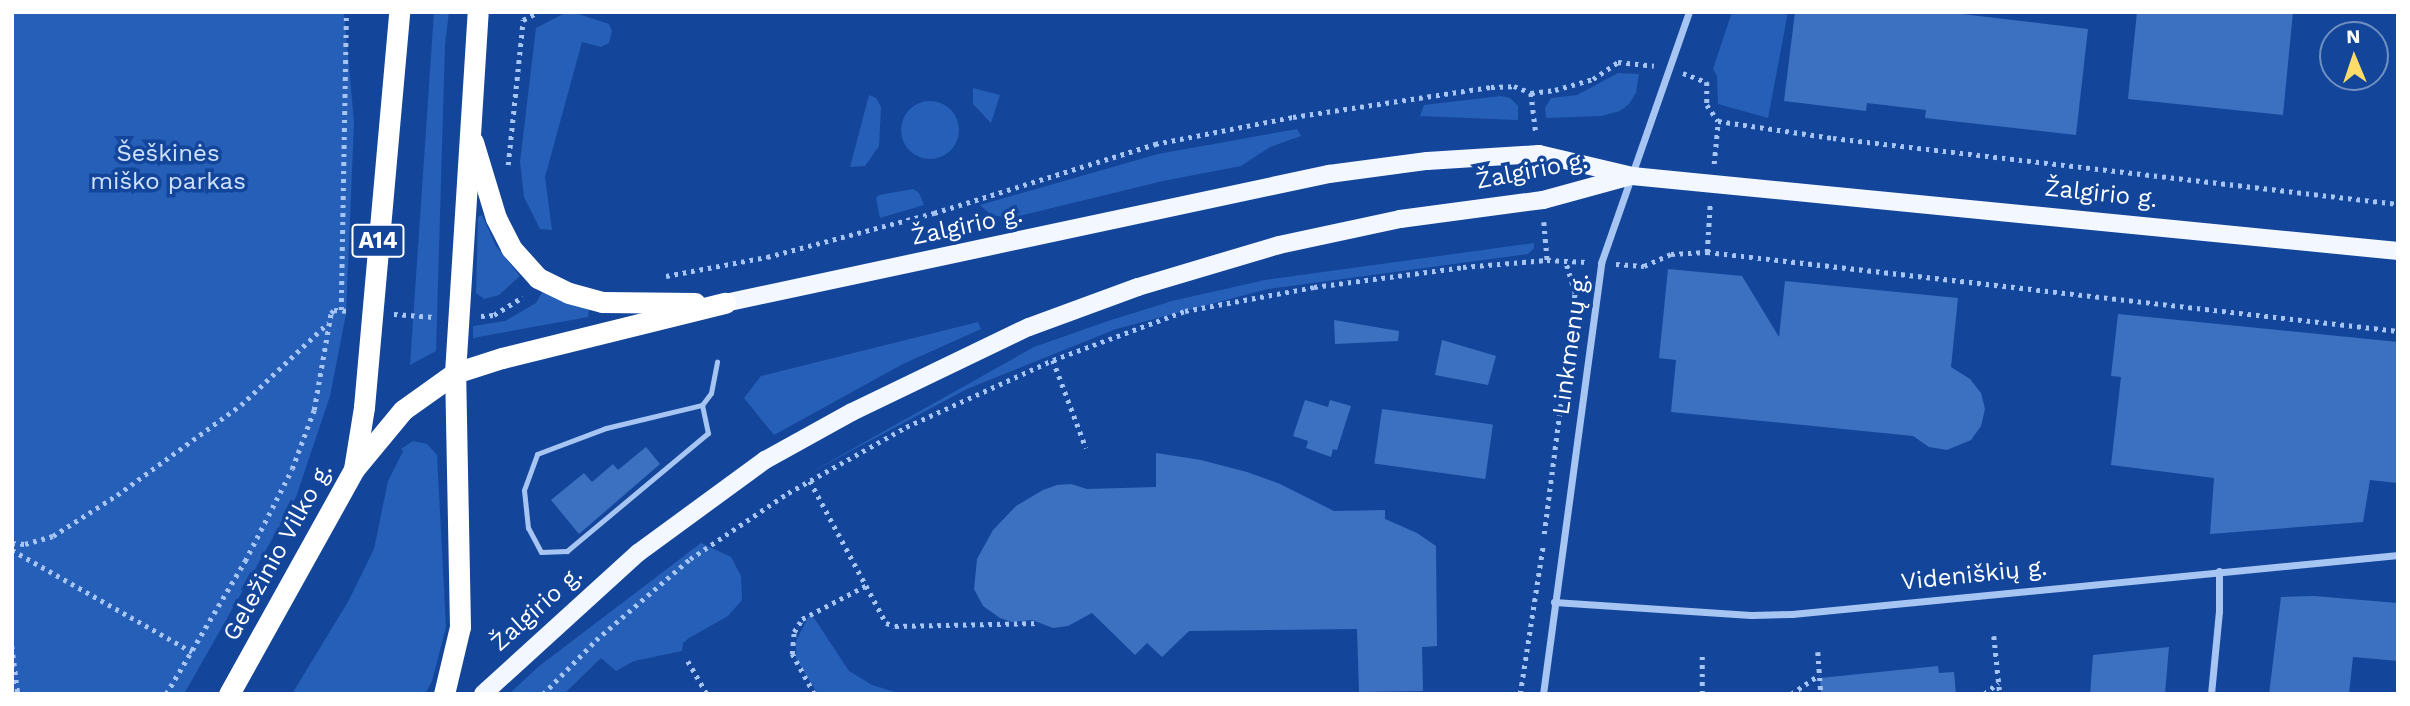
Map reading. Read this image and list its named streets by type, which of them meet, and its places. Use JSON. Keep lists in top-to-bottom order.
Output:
{
  "streets": {
    "highway": ["Žalgirio g.", "A14", "Geležinio Vilko g."],
    "street": ["Linkmenų g.", "Videniškių g."]
  },
  "crossings": [
    ["Žalgirio g.", "Linkmenų g."],
    ["Žalgirio g.", "Geležinio Vilko g."],
    ["Linkmenų g.", "Videniškių g."]
  ],
  "parks": ["Šeškinės miško parkas"],
  "north": "top"
}
